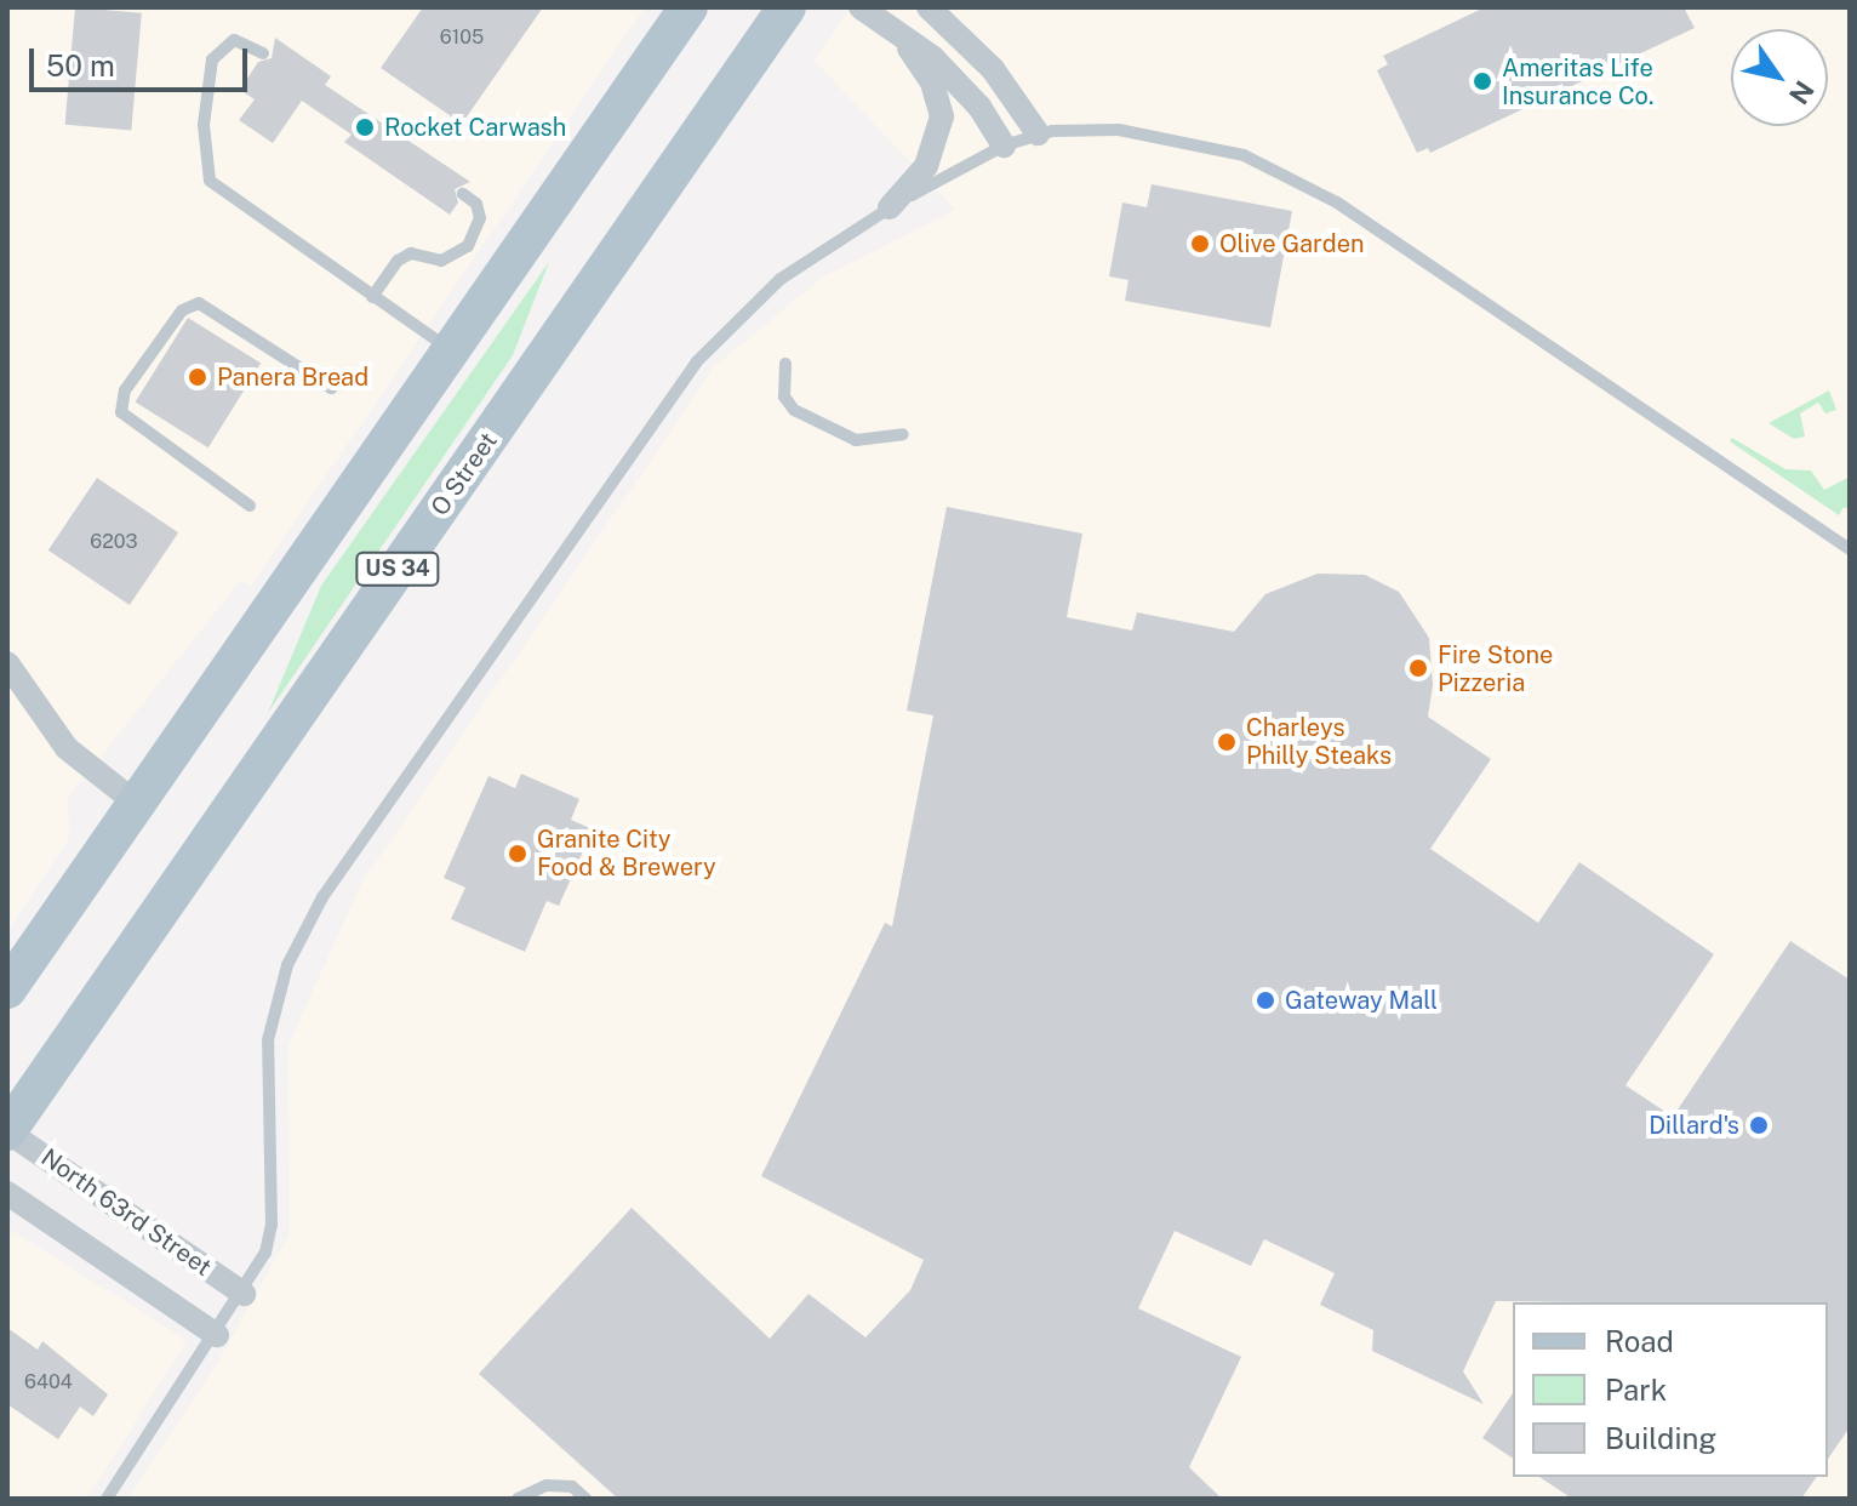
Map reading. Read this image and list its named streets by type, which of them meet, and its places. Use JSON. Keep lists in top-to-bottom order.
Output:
{
  "streets": {
    "main road": ["O Street", "US 34"],
    "street": ["North 63rd Street"]
  },
  "crossings": [
    ["O Street", "North 63rd Street"]
  ],
  "places": [
    "Ameritas Life Insurance Co.",
    "Rocket Carwash",
    "Olive Garden",
    "Panera Bread",
    "Fire Stone Pizzeria",
    "Charleys Philly Steaks",
    "Granite City Food & Brewery",
    "Gateway Mall",
    "Dillard's"
  ],
  "house_numbers": ["6105", "6203", "6404"],
  "legend": ["Road", "Park", "Building"],
  "scale_bar": "50 m",
  "north": "bottom right"
}
